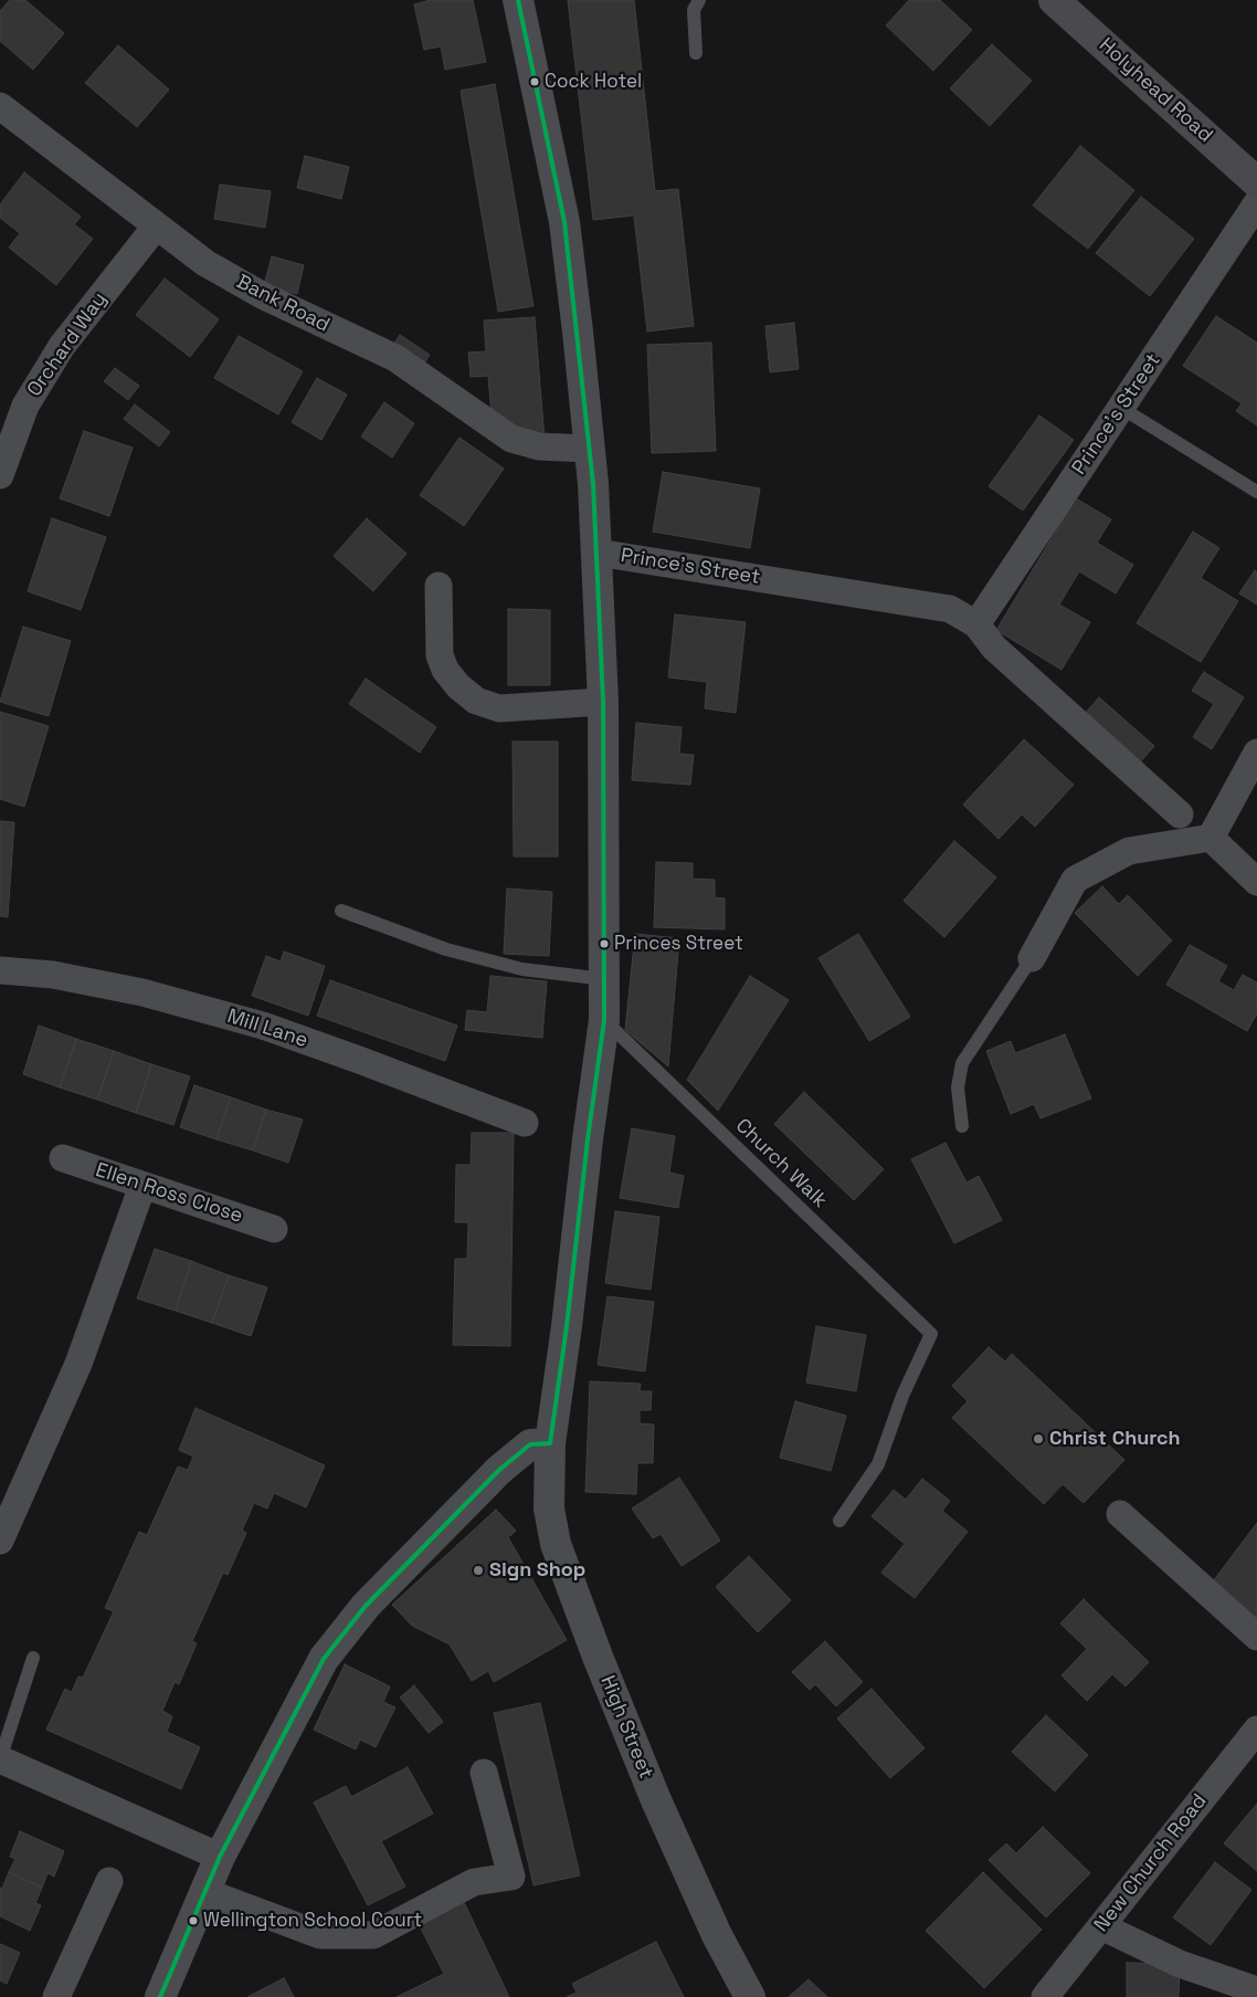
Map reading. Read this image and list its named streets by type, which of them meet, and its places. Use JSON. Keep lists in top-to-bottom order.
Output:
{
  "streets": {
    "main road": ["Holyhead Road"],
    "street": [
      "Bank Road",
      "Orchard Way",
      "Prince's Street",
      "Mill Lane",
      "Ellen Ross Close",
      "High Street",
      "New Church Road"
    ],
    "lane": ["Church Walk"]
  },
  "crossings": [
    ["Bank Road", "Orchard Way"],
    ["Bank Road", "High Street"],
    ["Prince's Street", "High Street"],
    ["Church Walk", "High Street"]
  ],
  "places": [
    "Cock Hotel",
    "Princes Street",
    "Christ Church",
    "Sign Shop",
    "Wellington School Court"
  ]
}
